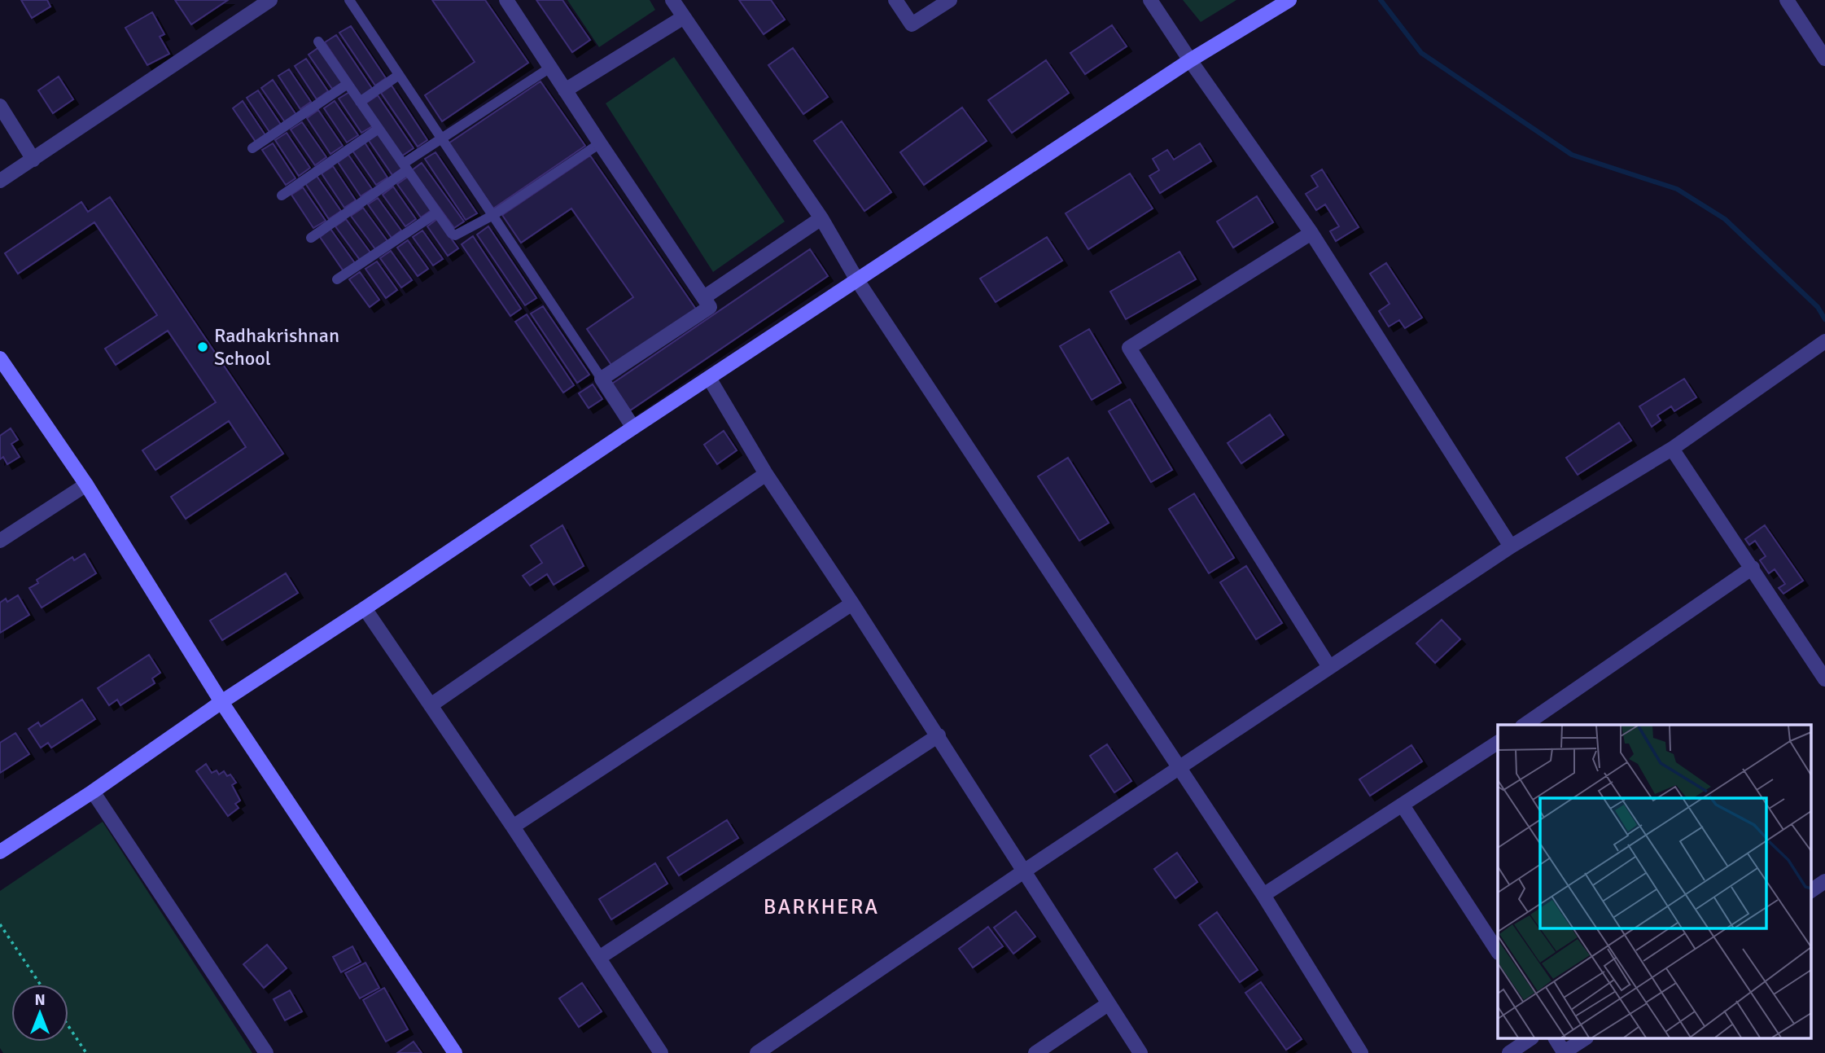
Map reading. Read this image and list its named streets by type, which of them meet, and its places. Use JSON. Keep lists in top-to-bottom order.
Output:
{
  "districts": ["BARKHERA"],
  "places": ["Radhakrishnan School"],
  "north": "top"
}
